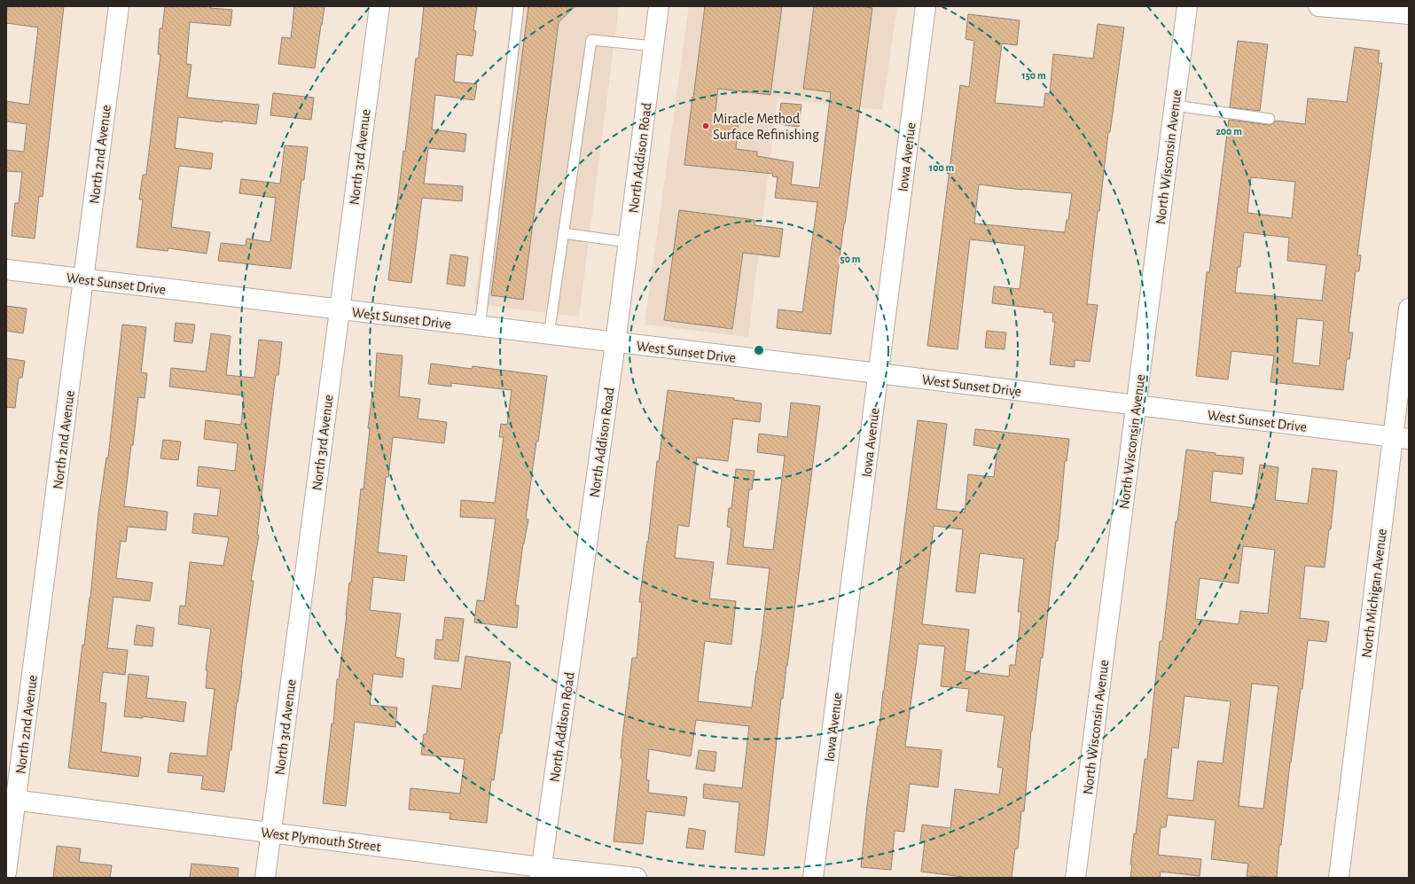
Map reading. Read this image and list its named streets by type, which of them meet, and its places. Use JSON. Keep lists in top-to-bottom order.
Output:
{
  "streets": {
    "street": [
      "North 2nd Avenue",
      "North 3rd Avenue",
      "Iowa Avenue",
      "North Wisconsin Avenue",
      "North Addison Road",
      "West Sunset Drive",
      "North Michigan Avenue",
      "West Plymouth Street"
    ]
  },
  "crossings": [
    ["North 2nd Avenue", "West Sunset Drive"],
    ["North 2nd Avenue", "West Plymouth Street"],
    ["North 3rd Avenue", "West Sunset Drive"],
    ["North 3rd Avenue", "West Plymouth Street"],
    ["Iowa Avenue", "West Sunset Drive"],
    ["North Wisconsin Avenue", "West Sunset Drive"],
    ["North Addison Road", "West Sunset Drive"],
    ["North Addison Road", "West Plymouth Street"],
    ["West Sunset Drive", "North Michigan Avenue"]
  ],
  "places": ["Miracle Method Surface Refinishing"],
  "rings": [
    "150 m",
    "200 m",
    "100 m",
    "50 m"
  ]
}
